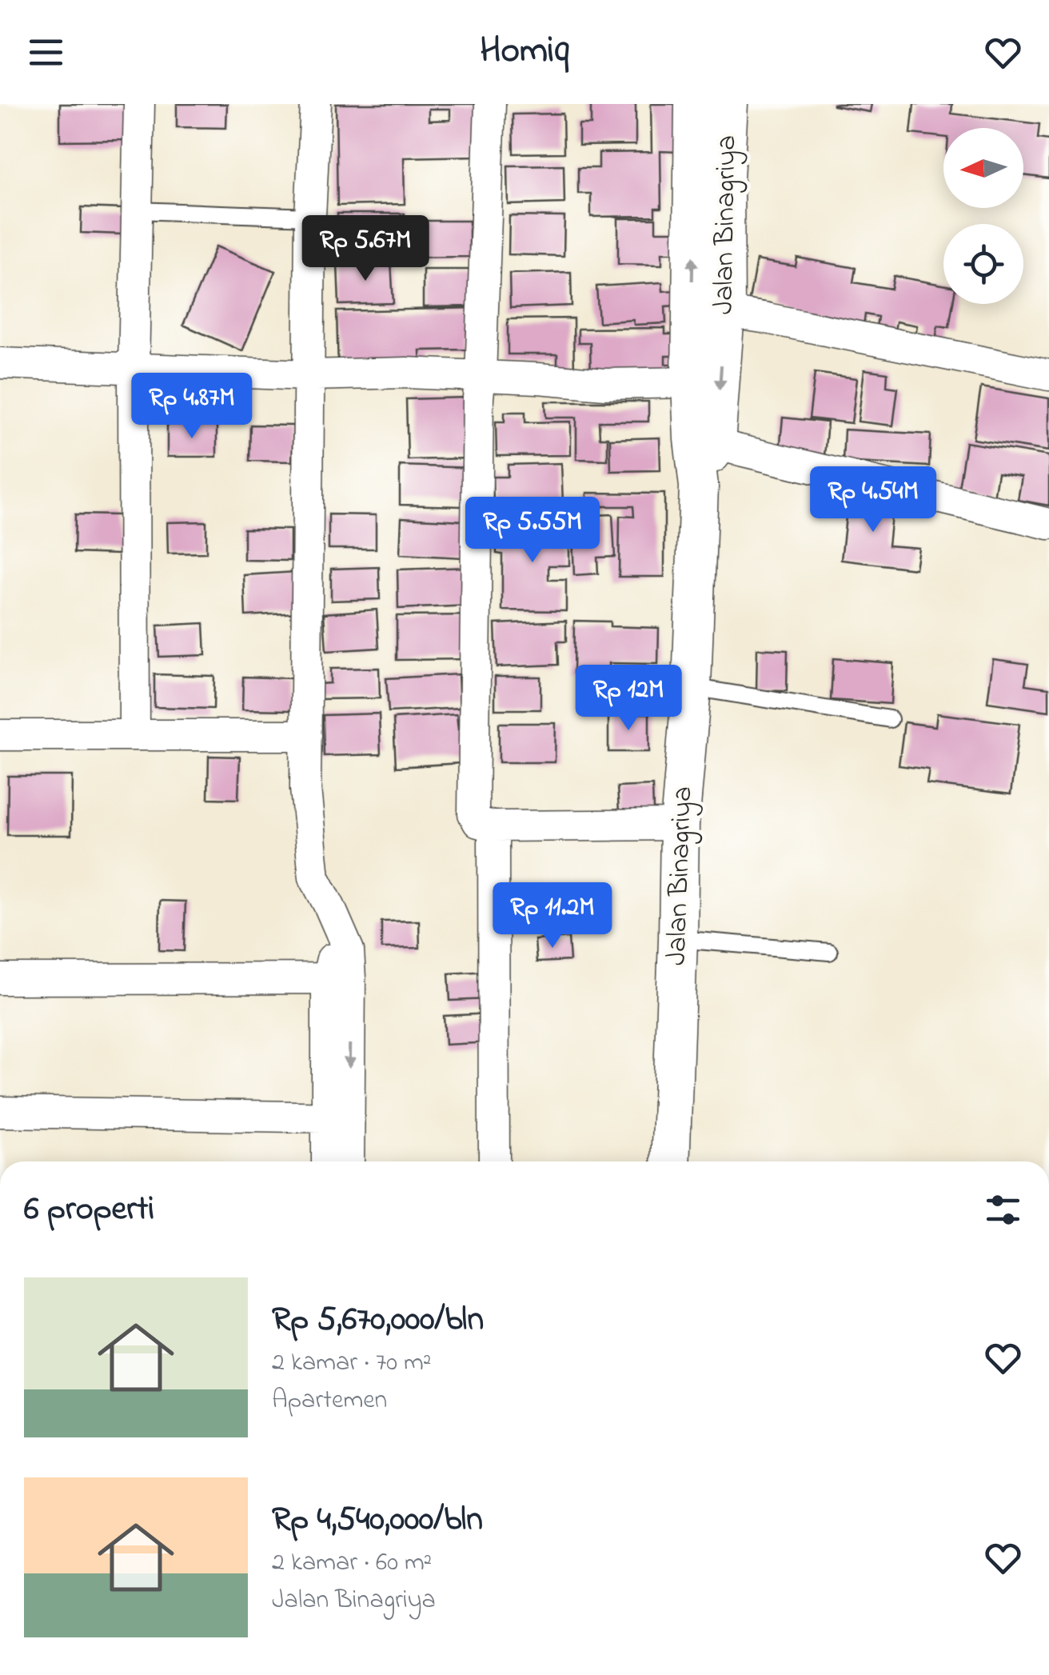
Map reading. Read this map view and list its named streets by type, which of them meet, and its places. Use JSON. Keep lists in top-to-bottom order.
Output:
{
  "streets": {
    "street": ["Jalan Binagriya"]
  },
  "north": "left",
  "page": {
    "header": "Homiq",
    "price": [
      "Rp 5.67M",
      "Rp 4.87M",
      "Rp 4.54M",
      "Rp 5.55M",
      "Rp 12M",
      "Rp 11.2M"
    ],
    "heading": "6 properti",
    "list": [
      {
        "name": "Rp 5,670,000/bln",
        "note": "2 kamar · 70 m² · Apartemen"
      },
      {
        "name": "Rp 4,540,000/bln",
        "note": "2 kamar · 60 m² · Jalan Binagriya"
      }
    ]
  }
}
